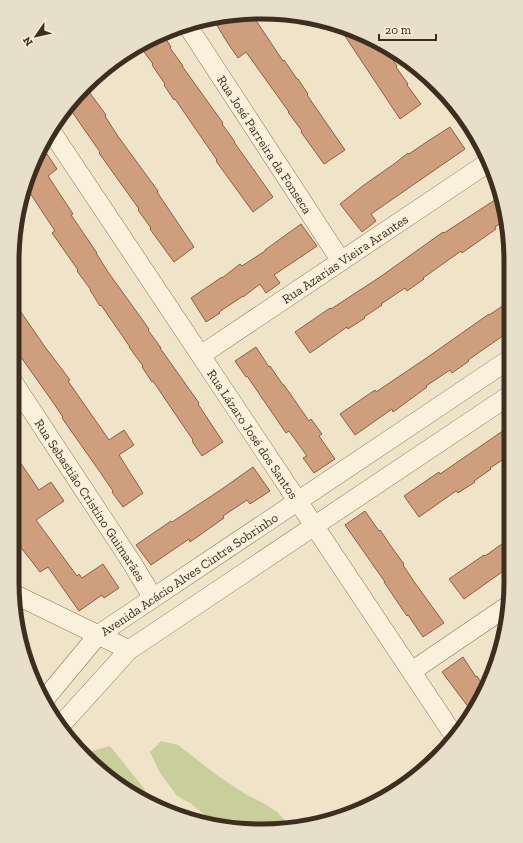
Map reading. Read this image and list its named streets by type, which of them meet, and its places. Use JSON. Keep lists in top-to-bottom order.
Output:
{
  "streets": {
    "street": [
      "Rua José Parreira da Fonseca",
      "Rua Azarias Vieira Arantes",
      "Rua Lázaro José dos Santos",
      "Rua Sebastião Cristino Guimarães",
      "Avenida Acácio Alves Cintra Sobrinho"
    ]
  },
  "crossings": [
    ["Rua José Parreira da Fonseca", "Rua Azarias Vieira Arantes"],
    ["Rua Azarias Vieira Arantes", "Rua Lázaro José dos Santos"],
    ["Rua Lázaro José dos Santos", "Avenida Acácio Alves Cintra Sobrinho"],
    ["Rua Sebastião Cristino Guimarães", "Avenida Acácio Alves Cintra Sobrinho"]
  ],
  "scale_bar": "20 m",
  "north": "bottom left"
}
